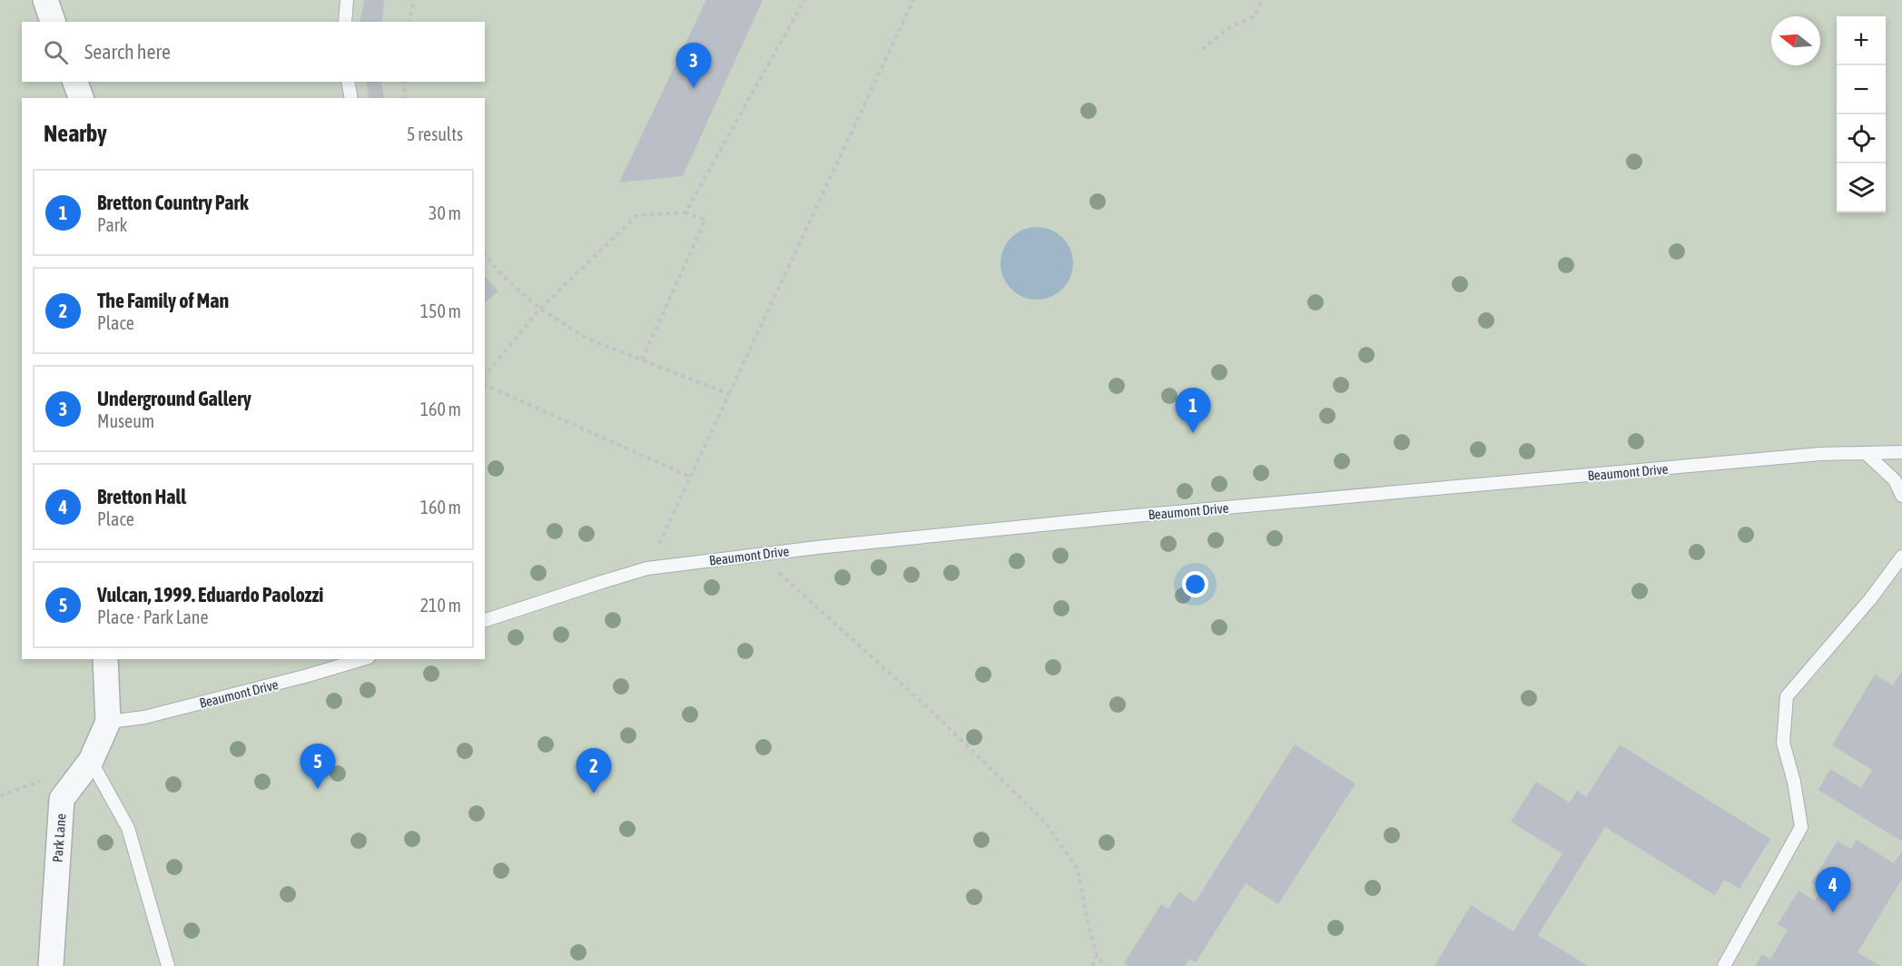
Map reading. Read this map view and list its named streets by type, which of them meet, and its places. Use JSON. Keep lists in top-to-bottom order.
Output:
{
  "streets": {
    "street": ["Park Lane"],
    "lane": ["Beaumont Drive"]
  },
  "crossings": [
    ["Beaumont Drive", "Park Lane"]
  ],
  "north": "left",
  "page": {
    "map_buttons": ["+", "−"],
    "search": "Search here",
    "pins": [
      "3",
      "1",
      "5",
      "2",
      "4"
    ],
    "heading": ["Nearby", "5 results"],
    "list": [
      {
        "mark": "1",
        "name": "Bretton Country Park",
        "note": "Park",
        "value": "30 m"
      },
      {
        "mark": "2",
        "name": "The Family of Man",
        "note": "Place",
        "value": "150 m"
      },
      {
        "mark": "3",
        "name": "Underground Gallery",
        "note": "Museum",
        "value": "160 m"
      },
      {
        "mark": "4",
        "name": "Bretton Hall",
        "note": "Place",
        "value": "160 m"
      },
      {
        "mark": "5",
        "name": "Vulcan, 1999. Eduardo Paolozzi",
        "note": "Place · Park Lane",
        "value": "210 m"
      }
    ]
  }
}
